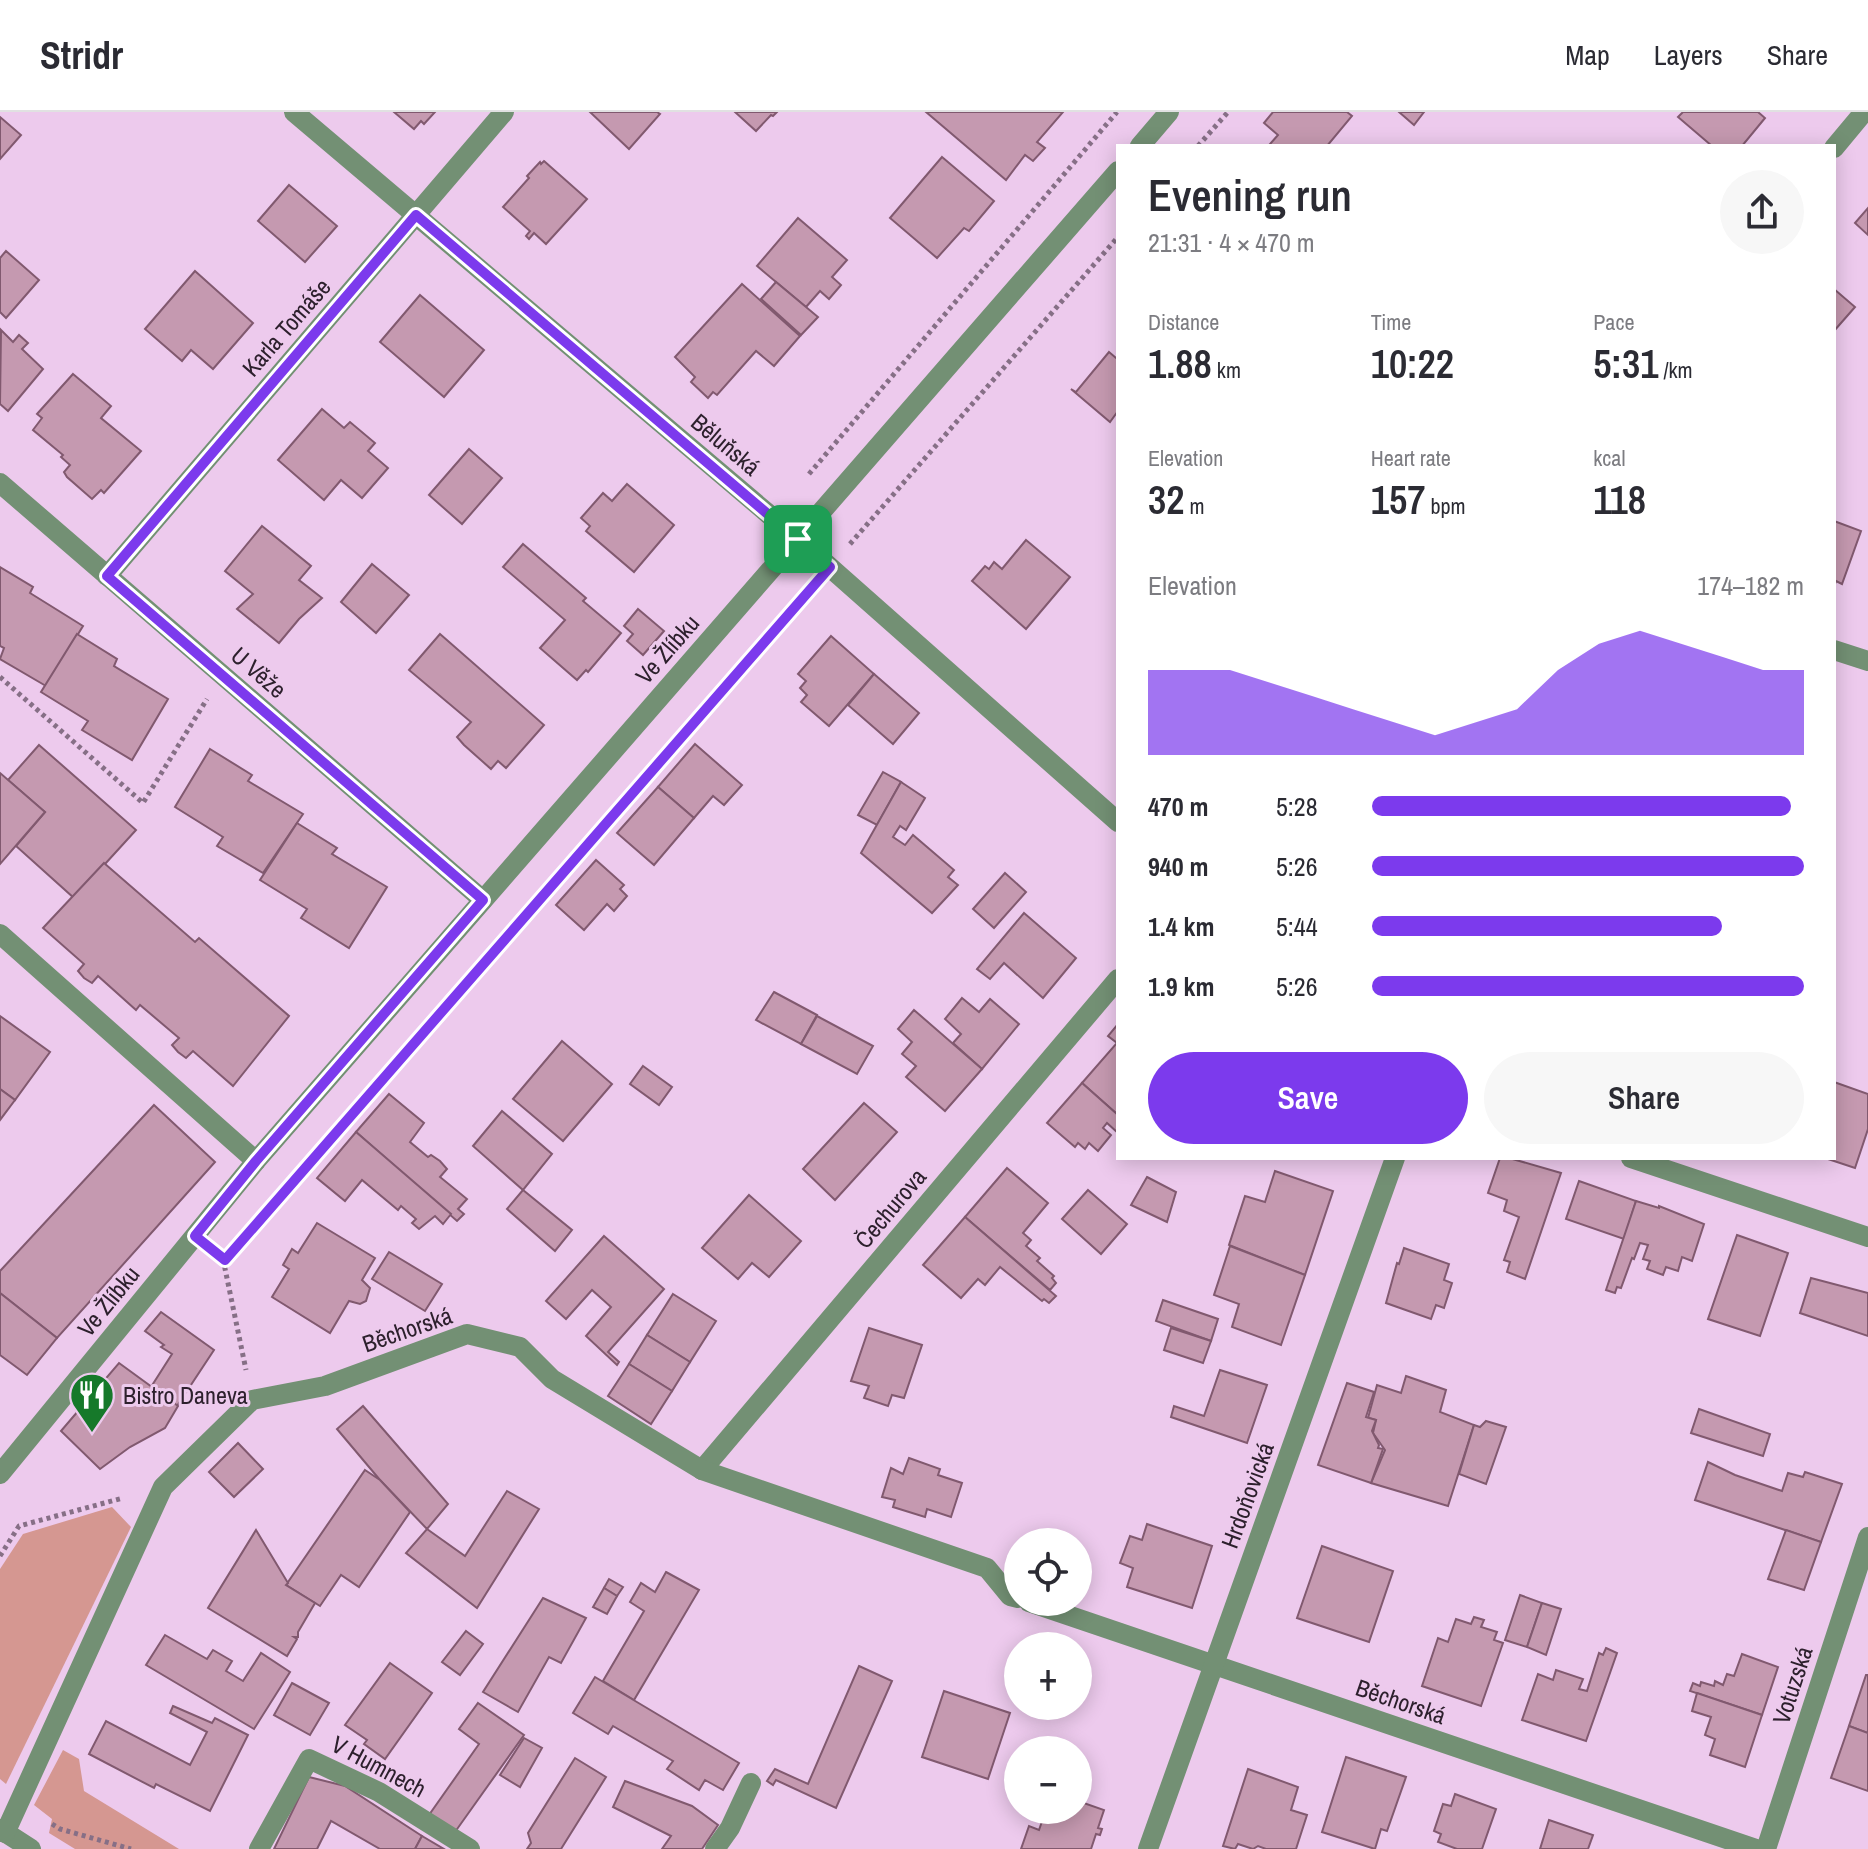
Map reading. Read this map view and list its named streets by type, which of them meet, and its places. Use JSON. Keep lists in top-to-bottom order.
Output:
{
  "streets": {
    "street": [
      "Karla Tomáše",
      "Běluňská",
      "Ve Žlíbku",
      "U Věže",
      "Čechurova",
      "Běchorská",
      "Hrdoňovická",
      "Votuzská",
      "V Humnech"
    ]
  },
  "crossings": [
    ["Karla Tomáše", "Běluňská"],
    ["Karla Tomáše", "U Věže"],
    ["Běluňská", "Ve Žlíbku"],
    ["Ve Žlíbku", "U Věže"],
    ["Čechurova", "Běchorská"],
    ["Běchorská", "Hrdoňovická"]
  ],
  "places": {
    "restaurant": ["Bistro Daneva"]
  },
  "page": {
    "header": "Stridr",
    "nav": ["Map", "Layers", "Share"],
    "heading": ["Evening run", "21:31 · 4 × 470 m"],
    "stats": [
      ["Distance", "1.88 km"],
      ["Time", "10:22"],
      ["Pace", "5:31 /km"],
      ["Elevation", "32 m"],
      ["Heart rate", "157 bpm"],
      ["kcal", "118"]
    ],
    "chart": ["Elevation", "174–182 m"],
    "list": [
      {
        "name": "470 m",
        "note": "5:28"
      },
      {
        "name": "940 m",
        "note": "5:26"
      },
      {
        "name": "1.4 km",
        "note": "5:44"
      },
      {
        "name": "1.9 km",
        "note": "5:26"
      }
    ],
    "buttons": ["Save", "Share"],
    "map_buttons": ["+", "−"]
  }
}
